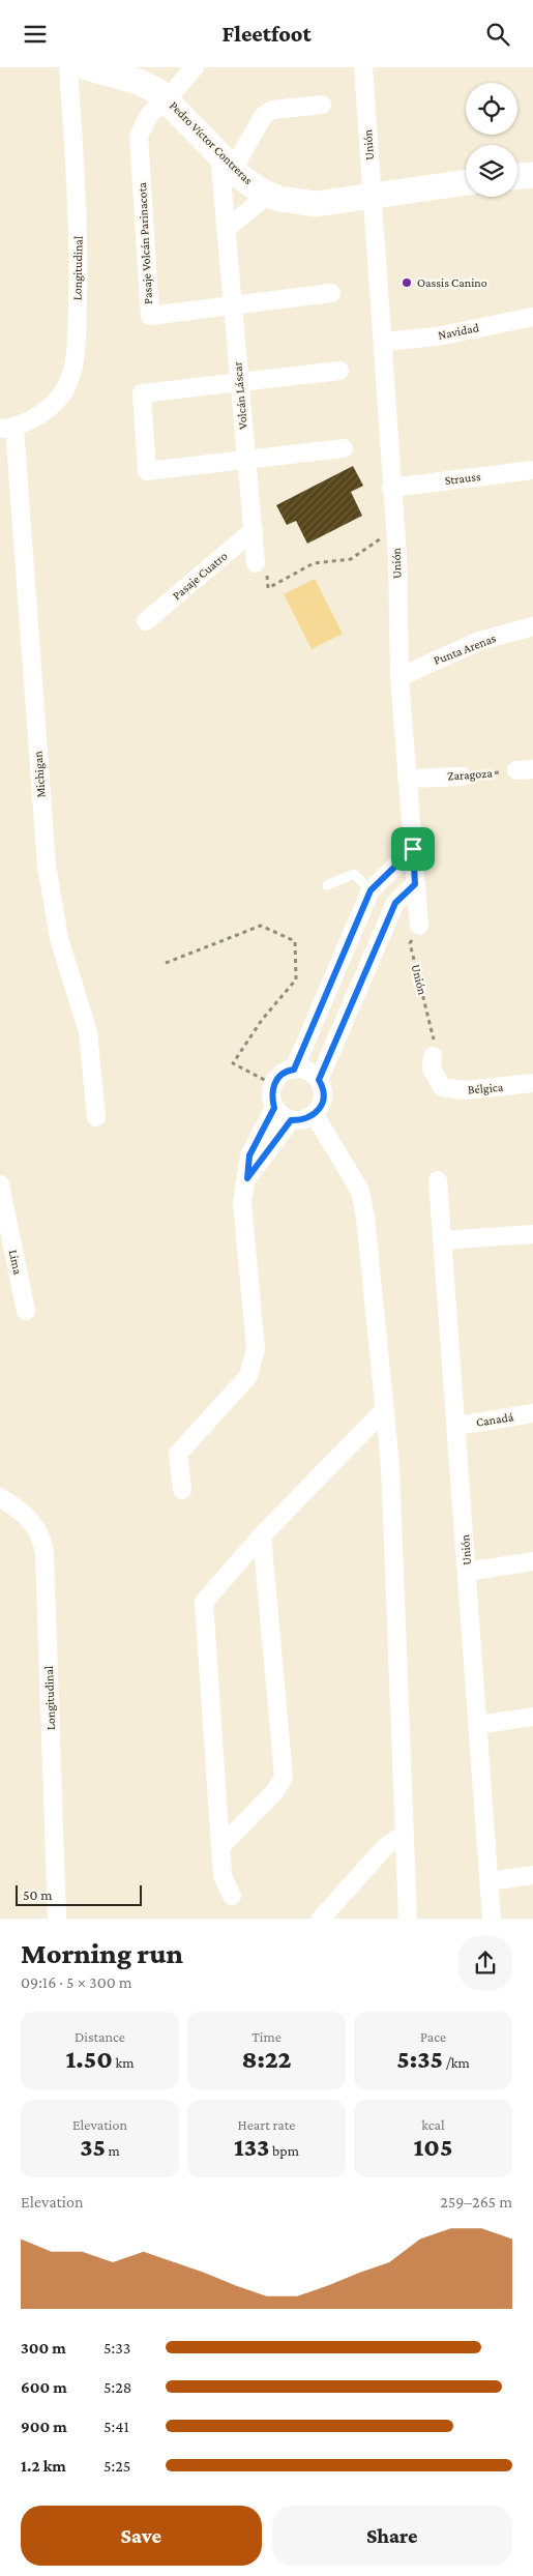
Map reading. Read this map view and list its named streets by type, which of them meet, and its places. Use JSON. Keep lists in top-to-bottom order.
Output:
{
  "streets": {
    "street": [
      "Pedro Víctor Contreras",
      "Unión",
      "Pasaje Volcán Parinacota",
      "Longitudinal",
      "Navidad",
      "Volcán Láscar",
      "Strauss",
      "Pasaje Cuatro",
      "Punta Arenas",
      "Michigan",
      "Zaragoza",
      "Bélgica",
      "Lima",
      "Canadá"
    ]
  },
  "crossings": [
    ["Pedro Víctor Contreras", "Unión"],
    ["Pedro Víctor Contreras", "Pasaje Volcán Parinacota"],
    ["Pedro Víctor Contreras", "Volcán Láscar"],
    ["Unión", "Navidad"],
    ["Unión", "Strauss"],
    ["Unión", "Punta Arenas"],
    ["Unión", "Zaragoza"],
    ["Unión", "Bélgica"],
    ["Unión", "Canadá"],
    ["Pasaje Volcán Parinacota", "Volcán Láscar"],
    ["Longitudinal", "Michigan"],
    ["Volcán Láscar", "Pasaje Cuatro"]
  ],
  "places": ["Oassis Canino"],
  "scale_bar": "50 m",
  "page": {
    "header": "Fleetfoot",
    "scale": "50 m",
    "heading": ["Morning run", "09:16 · 5 × 300 m"],
    "stats": [
      ["Distance", "1.50 km"],
      ["Time", "8:22"],
      ["Pace", "5:35 /km"],
      ["Elevation", "35 m"],
      ["Heart rate", "133 bpm"],
      ["kcal", "105"]
    ],
    "chart": ["Elevation", "259–265 m"],
    "list": [
      {
        "name": "300 m",
        "note": "5:33"
      },
      {
        "name": "600 m",
        "note": "5:28"
      },
      {
        "name": "900 m",
        "note": "5:41"
      },
      {
        "name": "1.2 km",
        "note": "5:25"
      }
    ],
    "buttons": ["Save", "Share"]
  }
}
